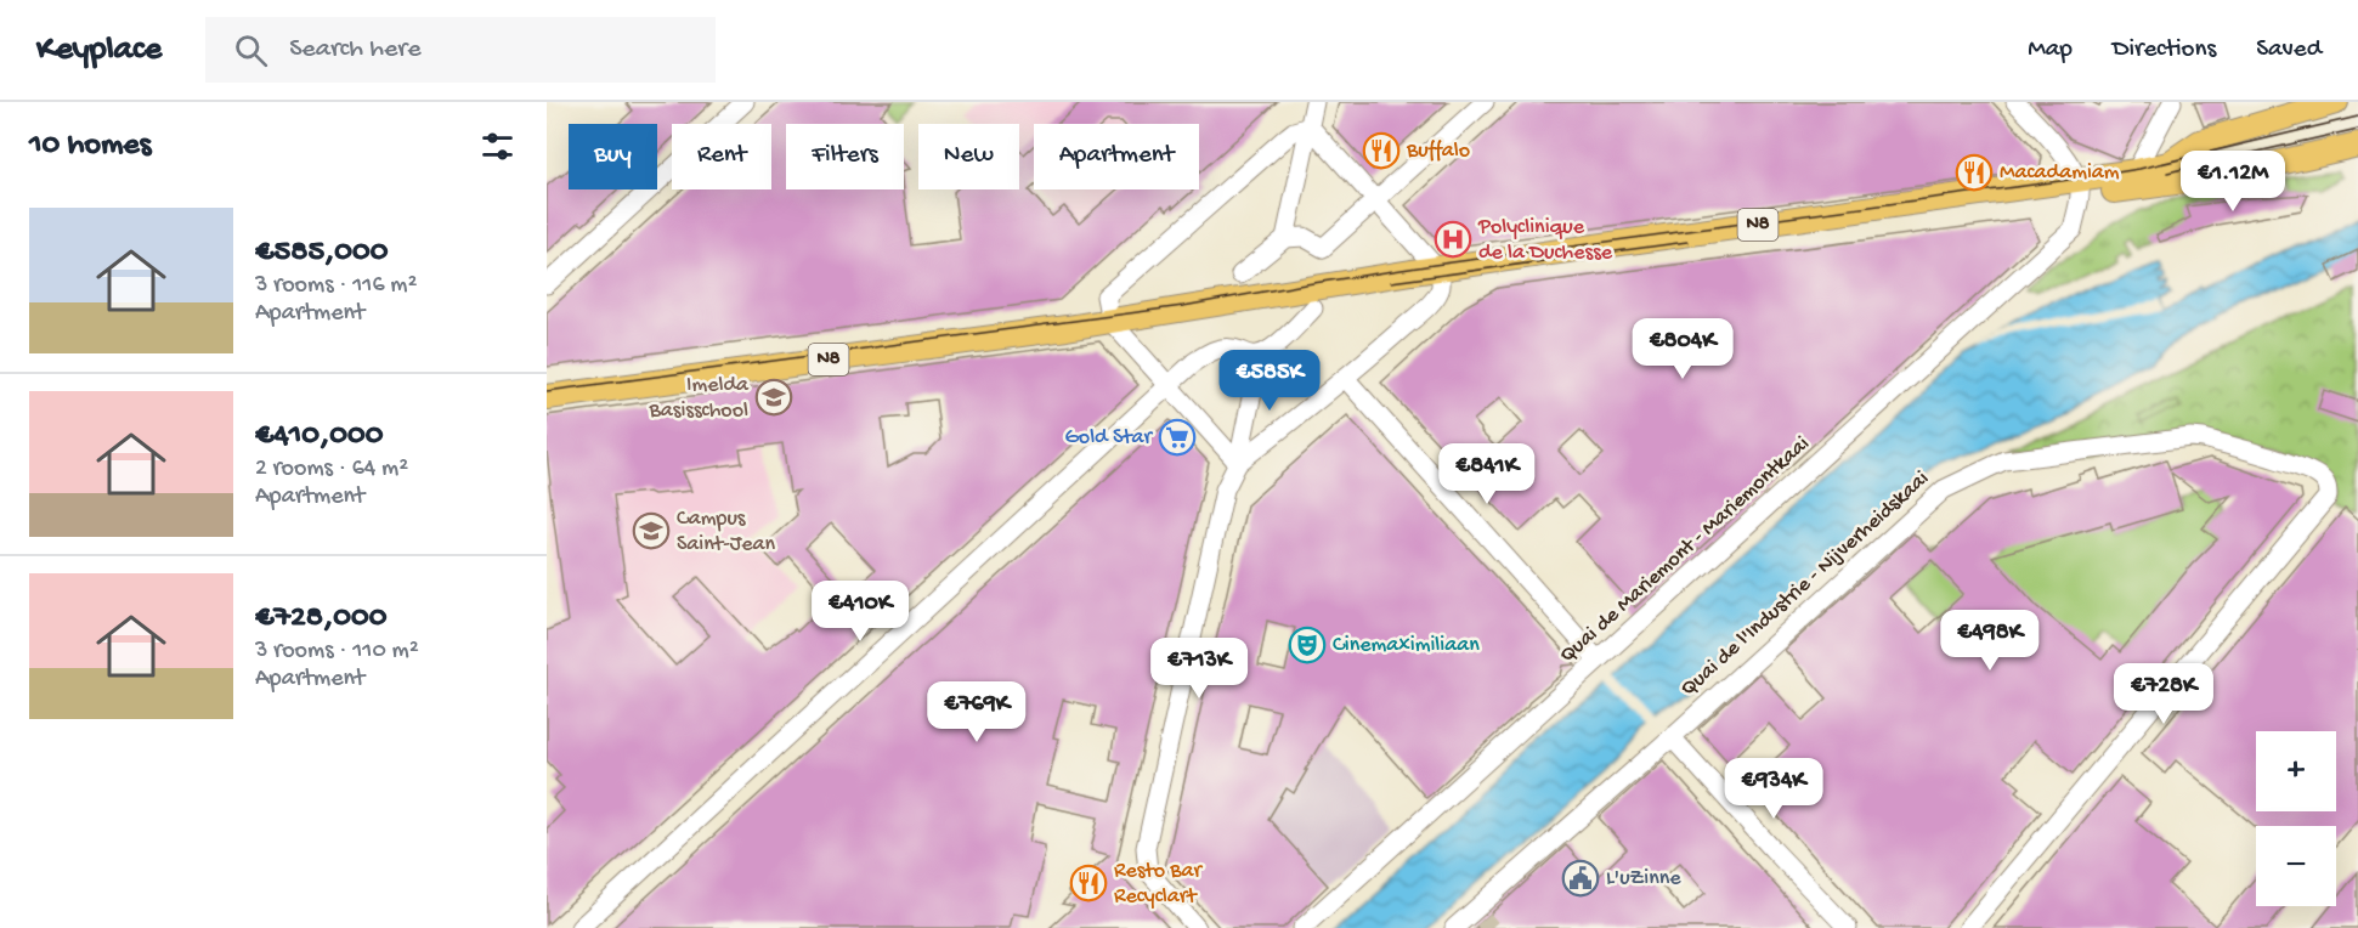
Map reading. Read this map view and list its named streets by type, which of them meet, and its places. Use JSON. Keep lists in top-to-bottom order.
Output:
{
  "streets": {
    "main road": ["N8"],
    "street": ["Quai de Mariemont - Mariemontkaai", "Quai de l'Industrie - Nijverheidskaai"]
  },
  "crossings": [
    ["N8", "Quai de Mariemont - Mariemontkaai"]
  ],
  "places": {
    "restaurant": ["Buffalo", "Macadamiam", "Resto Bar Recyclart"],
    "hospital": ["Polyclinique de la Duchesse"],
    "school or university": ["Imelda Basisschool", "Campus Saint-Jean"],
    "supermarket": ["Gold Star"],
    "theatre": ["Cinemaximiliaan"],
    "public building": ["L'uZinne"]
  },
  "page": {
    "header": "Keyplace",
    "search": "Search here",
    "nav": ["Map", "Directions", "Saved"],
    "heading": "10 homes",
    "chip": [
      "Buy",
      "Rent",
      "Filters",
      "New",
      "Apartment"
    ],
    "price": [
      "€1.12M",
      "€804K",
      "€585K",
      "€841K",
      "€410K",
      "€498K",
      "€713K",
      "€728K",
      "€769K",
      "€934K"
    ],
    "list": [
      {
        "name": "€585,000",
        "note": "3 rooms · 116 m² · Apartment"
      },
      {
        "name": "€410,000",
        "note": "2 rooms · 64 m² · Apartment"
      },
      {
        "name": "€728,000",
        "note": "3 rooms · 110 m² · Apartment"
      }
    ],
    "map_buttons": ["+", "−"]
  }
}
